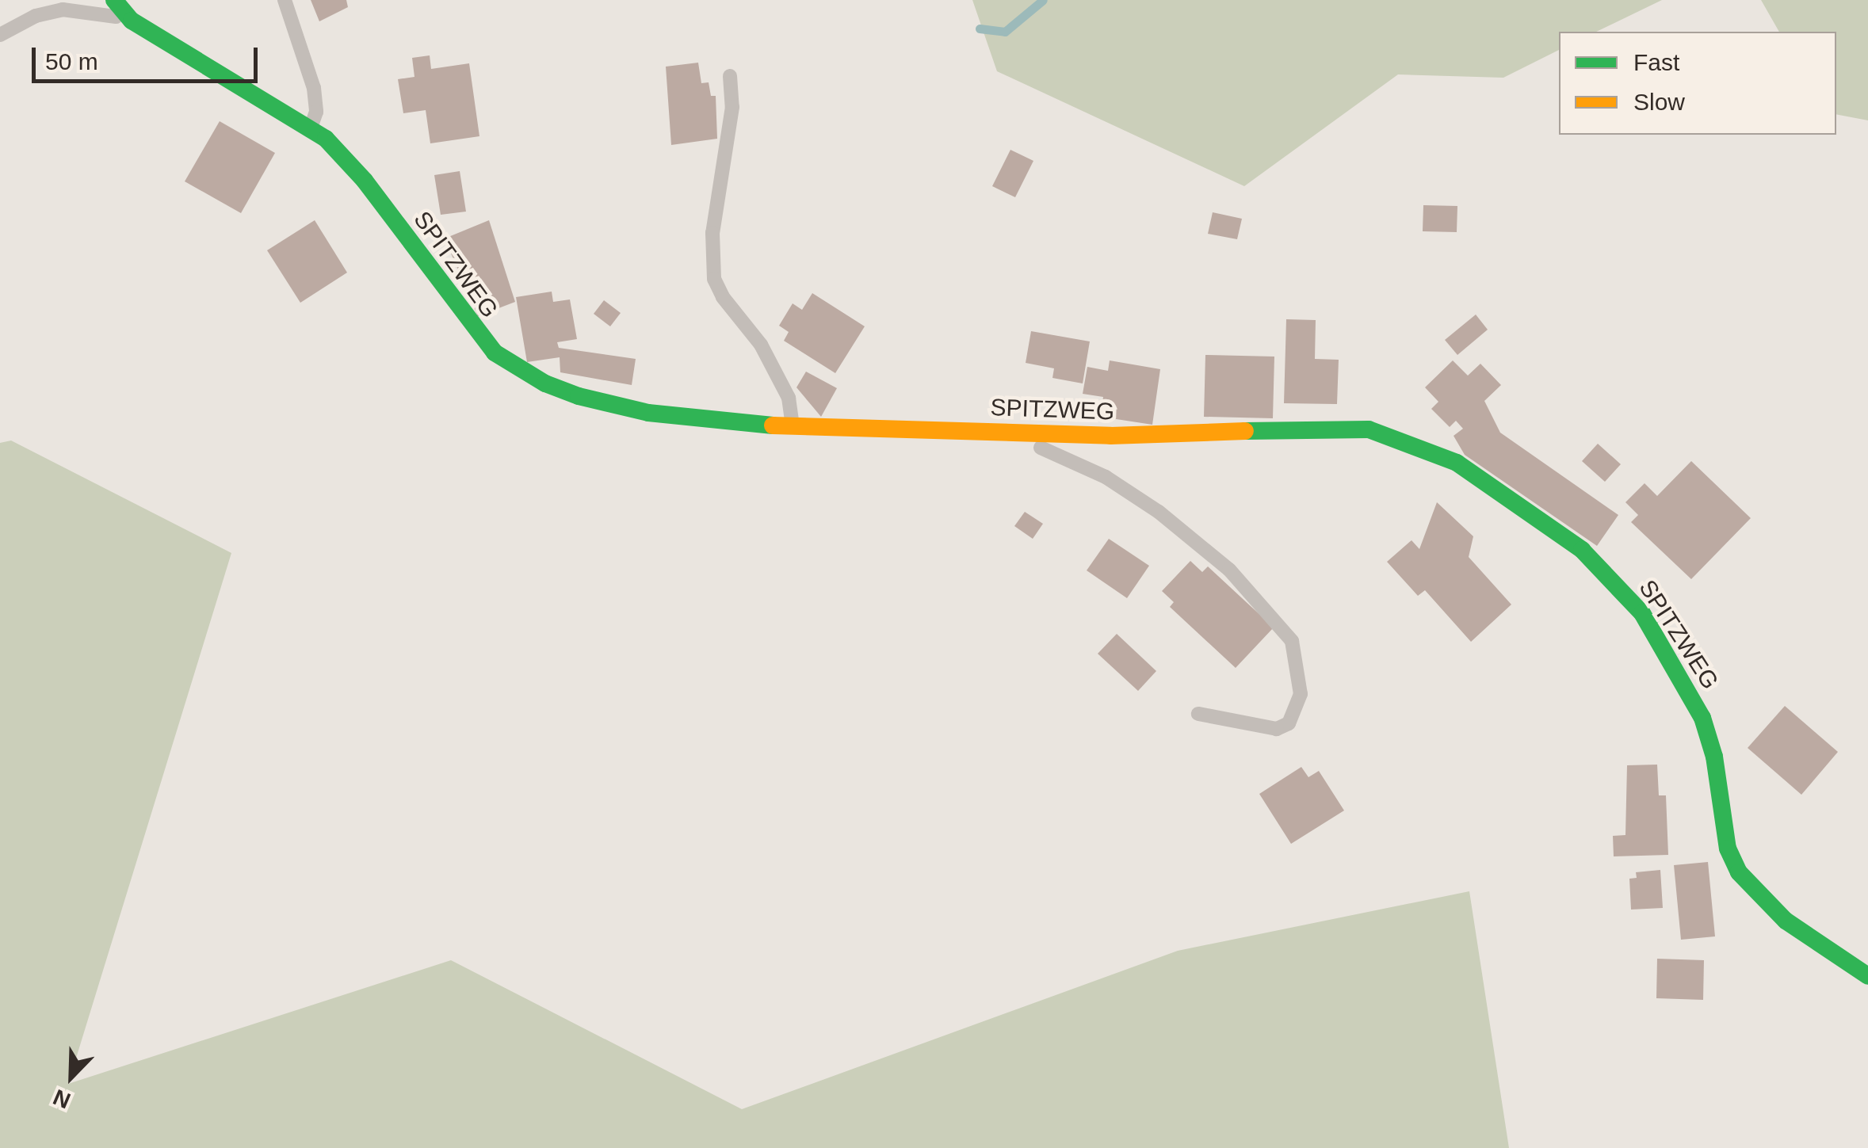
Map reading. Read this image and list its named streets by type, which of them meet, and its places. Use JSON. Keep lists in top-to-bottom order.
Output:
{
  "streets": {
    "street": ["SPITZWEG"]
  },
  "legend": ["Fast", "Slow"],
  "scale_bar": "50 m",
  "north": "bottom left"
}
